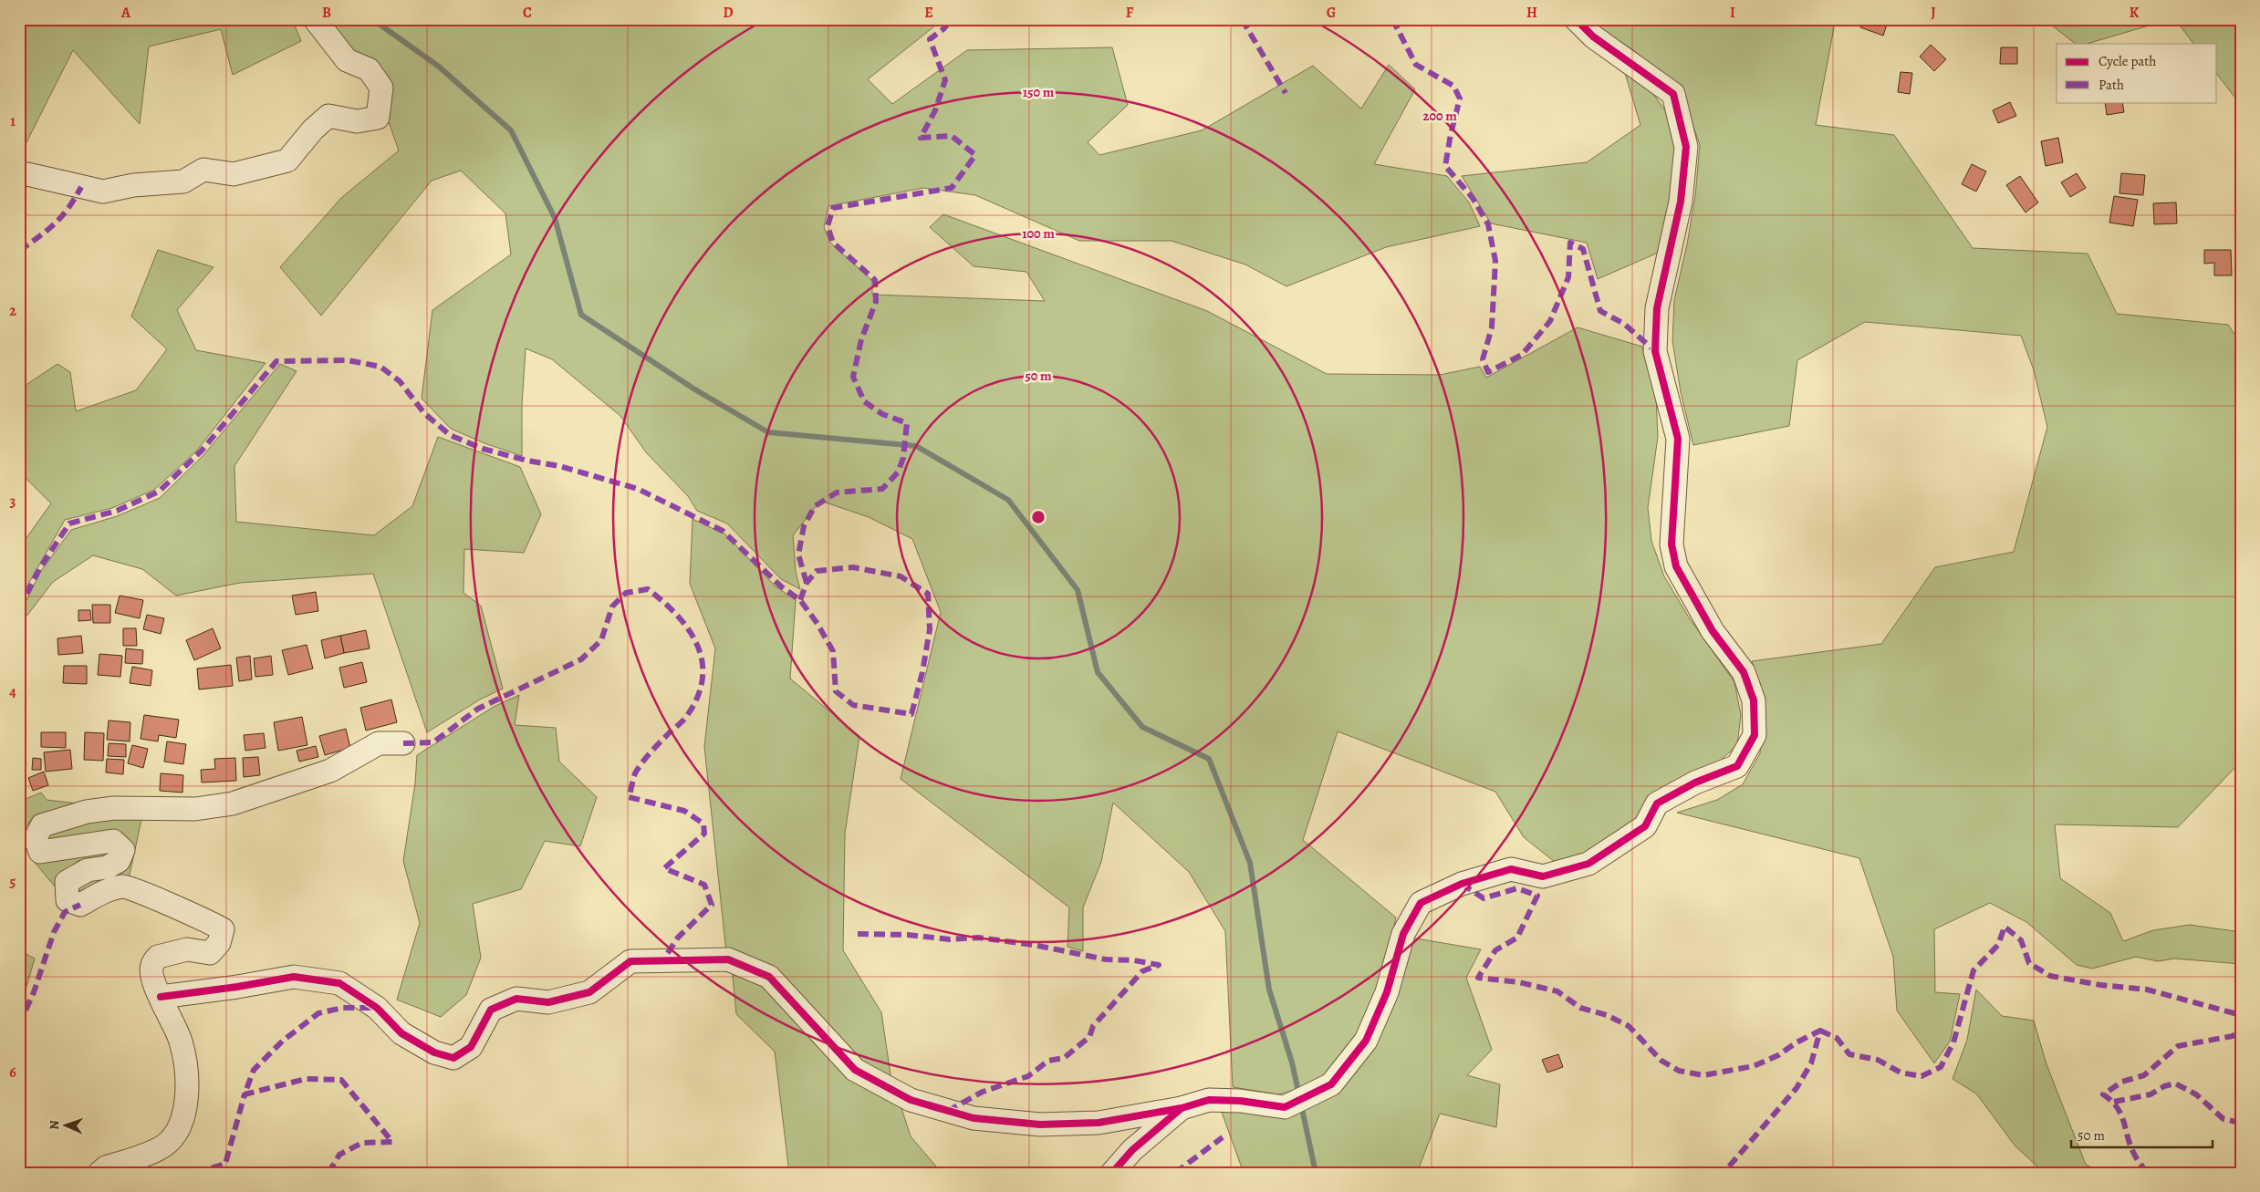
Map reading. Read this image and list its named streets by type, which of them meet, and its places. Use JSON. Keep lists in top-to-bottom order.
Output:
{
  "legend": ["Cycle path", "Path"],
  "scale_bar": "50 m",
  "north": "left",
  "grid": {
    "columns": [
      "A",
      "B",
      "C",
      "D",
      "E",
      "F",
      "G",
      "H",
      "I",
      "J",
      "K"
    ],
    "rows": [
      "1",
      "2",
      "3",
      "4",
      "5",
      "6"
    ]
  },
  "rings": [
    "150 m",
    "200 m",
    "100 m",
    "50 m"
  ]
}
